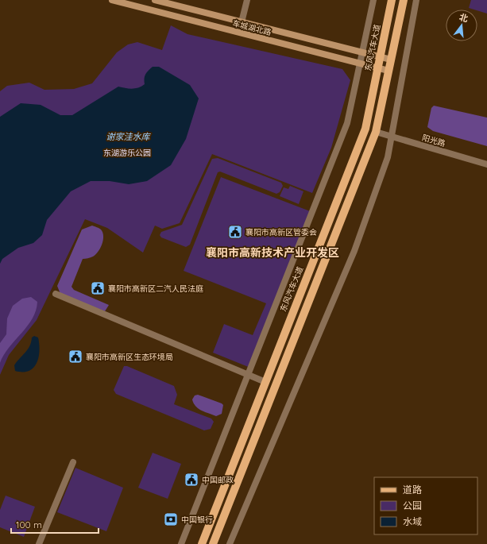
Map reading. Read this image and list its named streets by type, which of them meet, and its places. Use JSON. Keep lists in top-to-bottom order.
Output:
{
  "streets": {
    "main road": ["车城湖北路", "东风汽车大道"],
    "street": ["阳光路"]
  },
  "crossings": [
    ["车城湖北路", "东风汽车大道"]
  ],
  "districts": ["襄阳市高新技术产业开发区"],
  "water": ["谢家洼水库"],
  "parks": ["东湖游乐公园"],
  "places": {
    "public building": [
      "襄阳市高新区管委会",
      "襄阳市高新区二汽人民法庭",
      "襄阳市高新区生态环境局",
      "中国邮政"
    ],
    "bank": ["中国银行"]
  },
  "legend": ["道路", "公园", "水域"],
  "scale_bar": "100 m",
  "north": "top"
}
